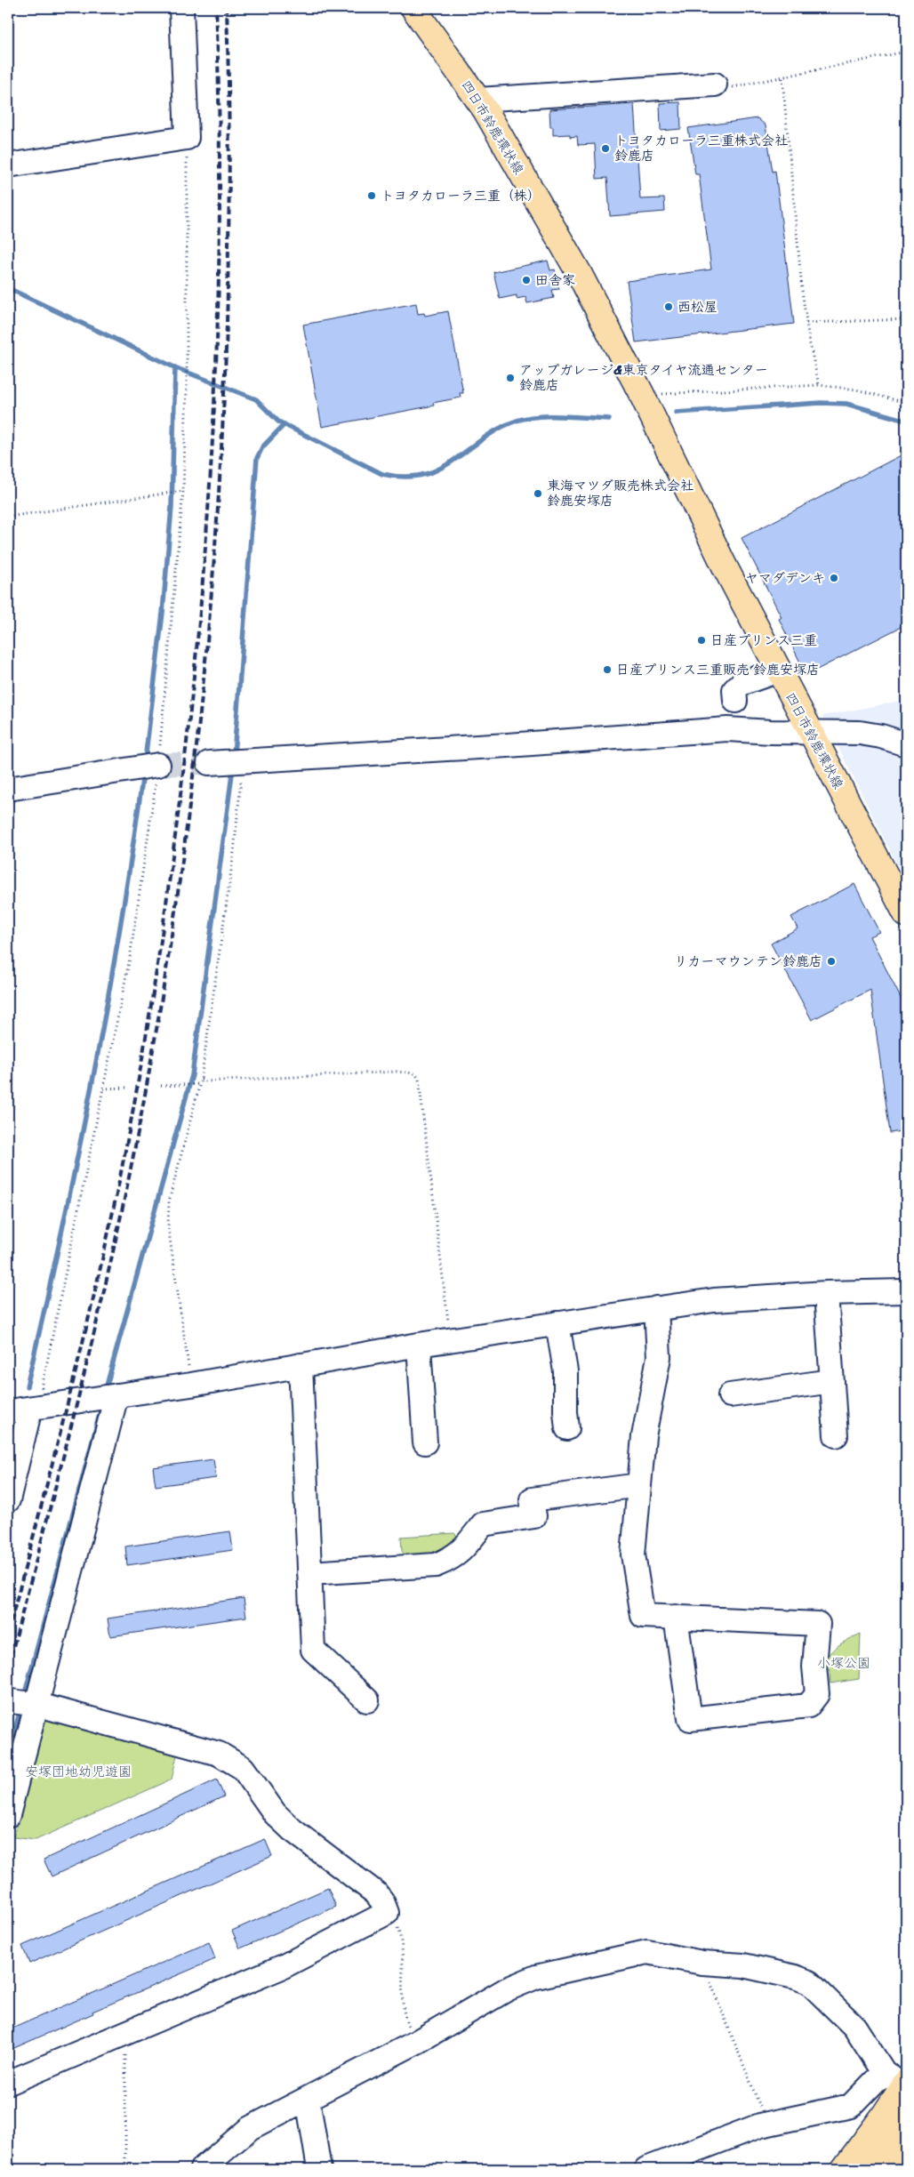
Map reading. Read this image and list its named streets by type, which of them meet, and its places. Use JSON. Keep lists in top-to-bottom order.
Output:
{
  "streets": {
    "main road": ["四日市鈴鹿環状線"]
  },
  "parks": ["小塚公園", "安塚団地幼児遊園"],
  "places": [
    "トヨタカローラ三重株式会社 鈴鹿店",
    "トヨタカローラ三重（株）",
    "田舎家",
    "西松屋",
    "アップガレージ&東京タイヤ流通センター 鈴鹿店",
    "東海マツダ販売株式会社 鈴鹿安塚店",
    "ヤマダデンキ",
    "日産プリンス三重",
    "日産プリンス三重販売 鈴鹿安塚店",
    "リカーマウンテン鈴鹿店"
  ]
}
